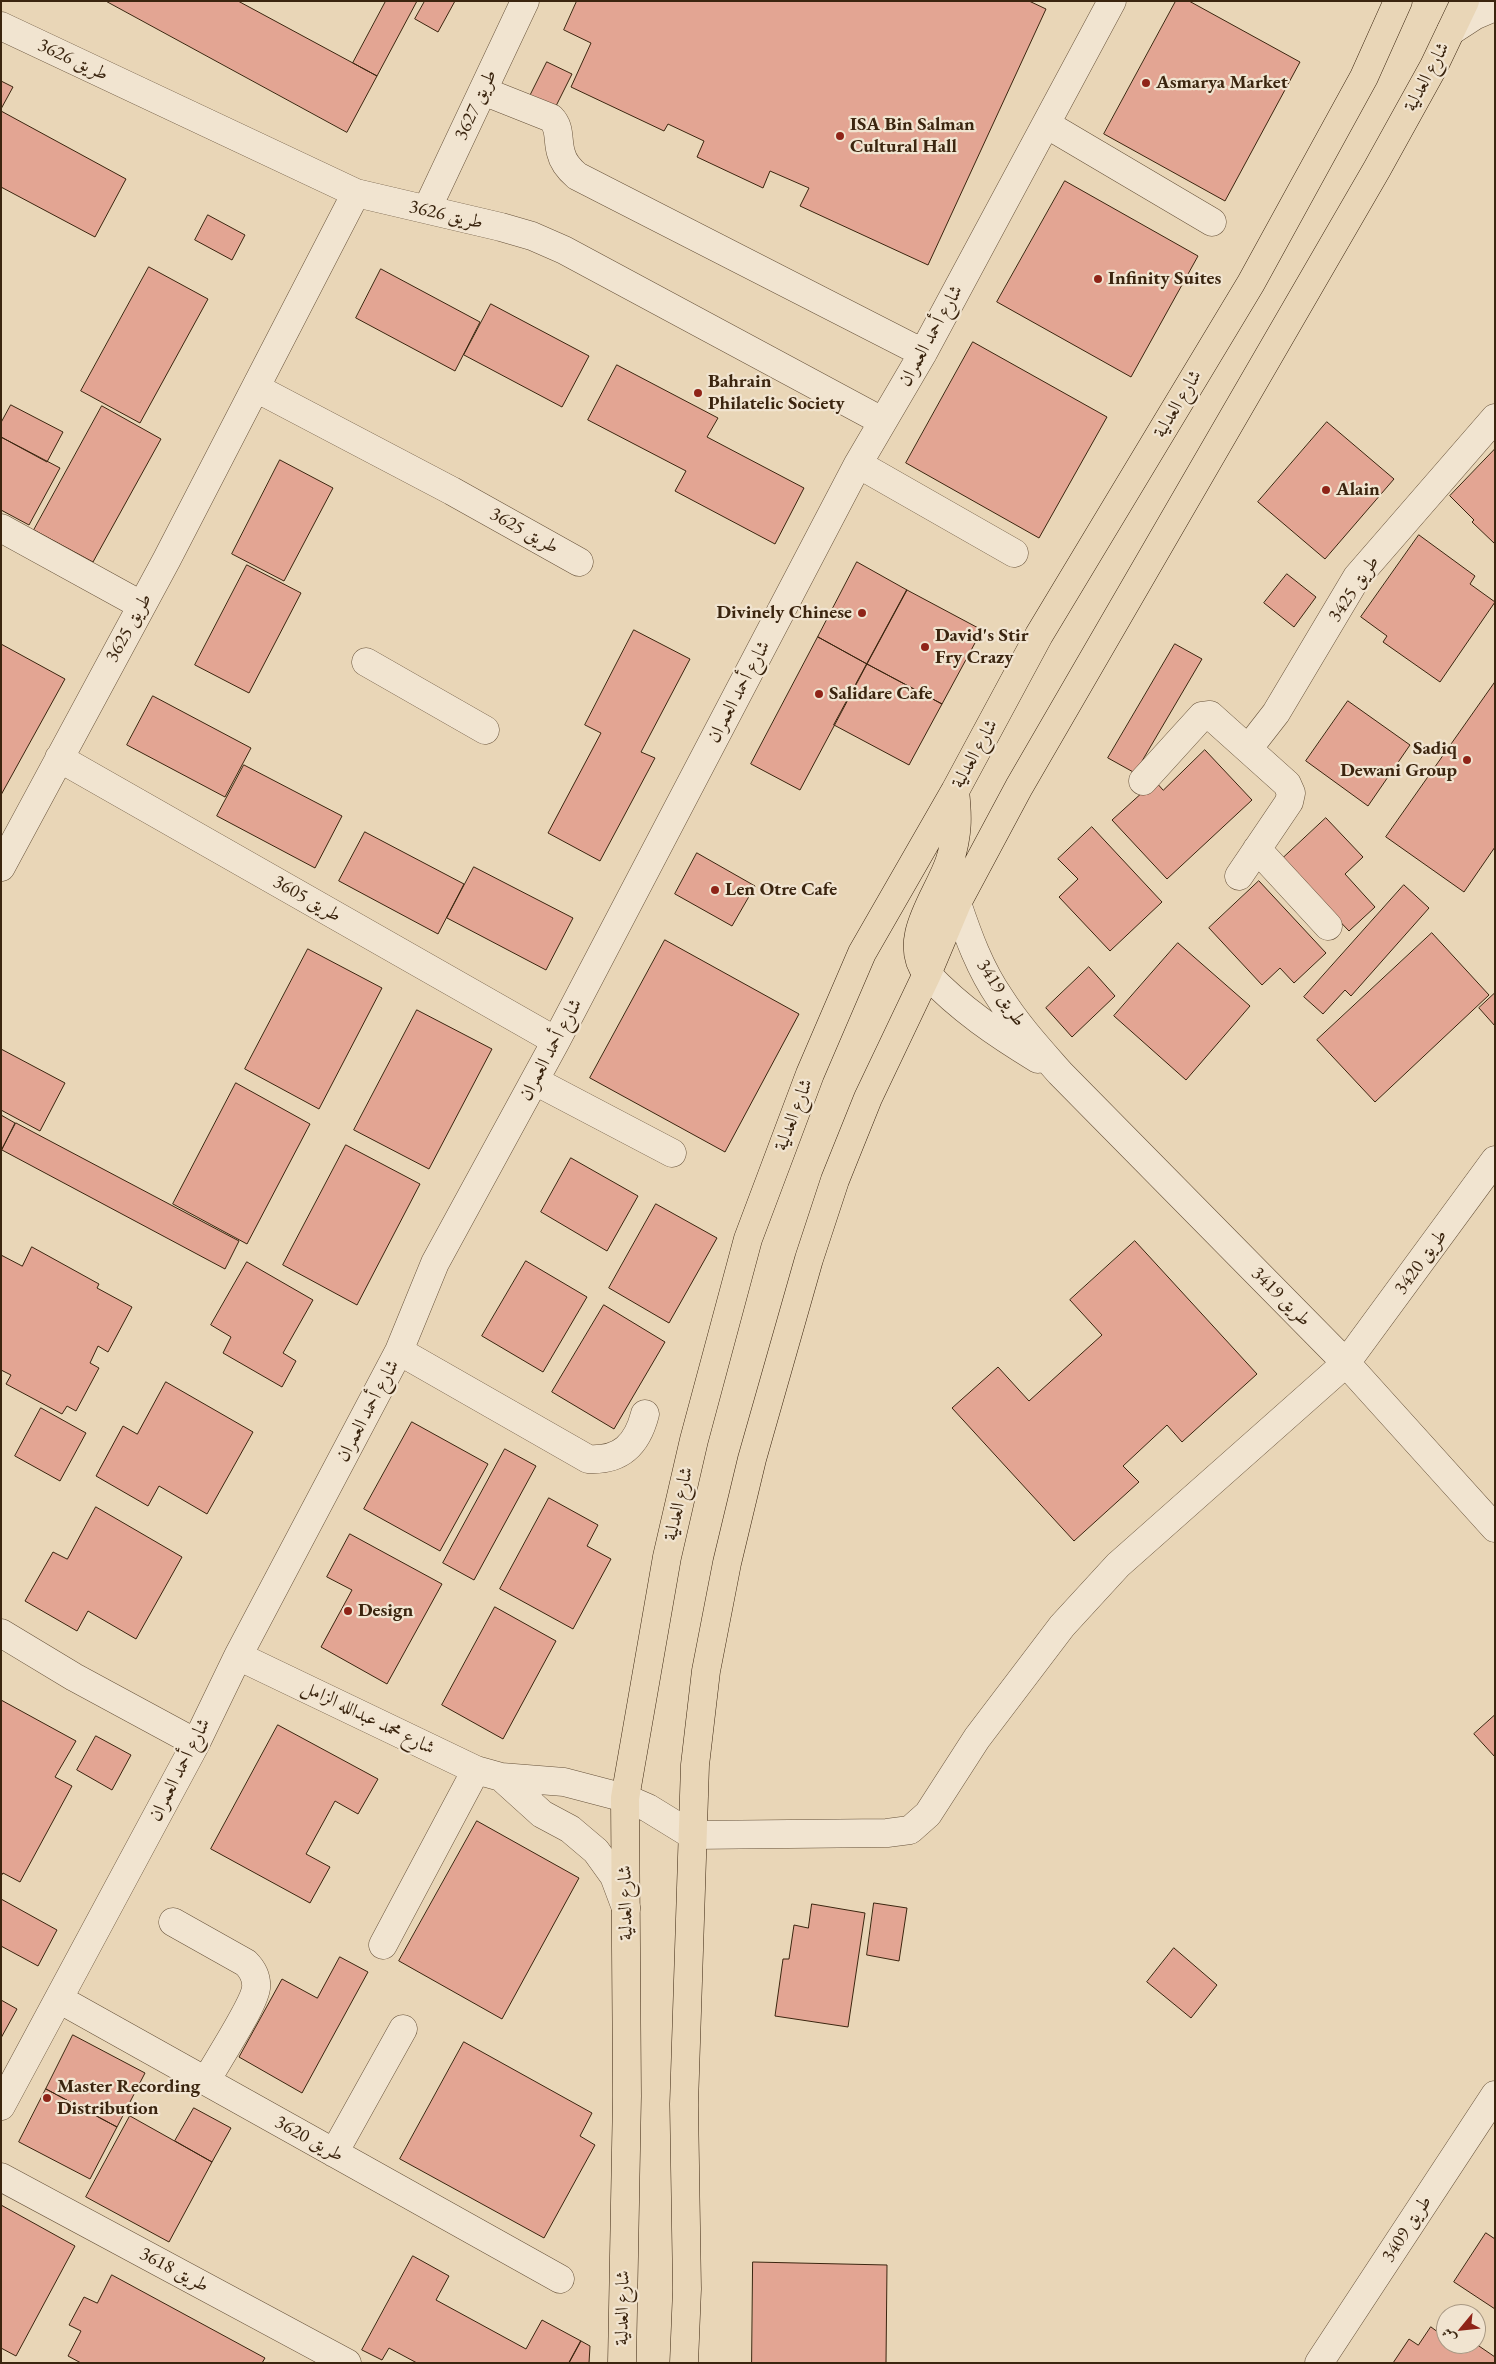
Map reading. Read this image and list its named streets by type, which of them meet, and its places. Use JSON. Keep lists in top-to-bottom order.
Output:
{
  "streets": {
    "main road": ["شارع العدلية"],
    "street": [
      "طريق 3626",
      "طريق 3627",
      "شارع أحمد العمران",
      "طريق 3625",
      "طريق 3425",
      "طريق 3605",
      "طريق 3419",
      "طريق 3420",
      "شارع محمد عبدالله الزامل",
      "طريق 3620",
      "طريق 3409",
      "طريق 3618"
    ]
  },
  "crossings": [
    ["طريق 3626", "طريق 3627"],
    ["طريق 3626", "شارع أحمد العمران"],
    ["طريق 3626", "طريق 3625"],
    ["شارع العدلية", "طريق 3419"],
    ["شارع العدلية", "طريق 3420"],
    ["شارع العدلية", "شارع محمد عبدالله الزامل"],
    ["شارع أحمد العمران", "طريق 3605"],
    ["شارع أحمد العمران", "شارع محمد عبدالله الزامل"],
    ["شارع أحمد العمران", "طريق 3620"],
    ["طريق 3625", "طريق 3605"],
    ["طريق 3419", "طريق 3420"],
    ["طريق 3420", "شارع محمد عبدالله الزامل"]
  ],
  "places": [
    "Asmarya Market",
    "ISA Bin Salman Cultural Hall",
    "Infinity Suites",
    "Bahrain Philatelic Society",
    "Alain",
    "Divinely Chinese",
    "David's Stir Fry Crazy",
    "Salidare Cafe",
    "Sadiq Dewani Group",
    "Len Otre Cafe",
    "Design",
    "Master Recording Distribution"
  ],
  "north": "bottom left"
}
